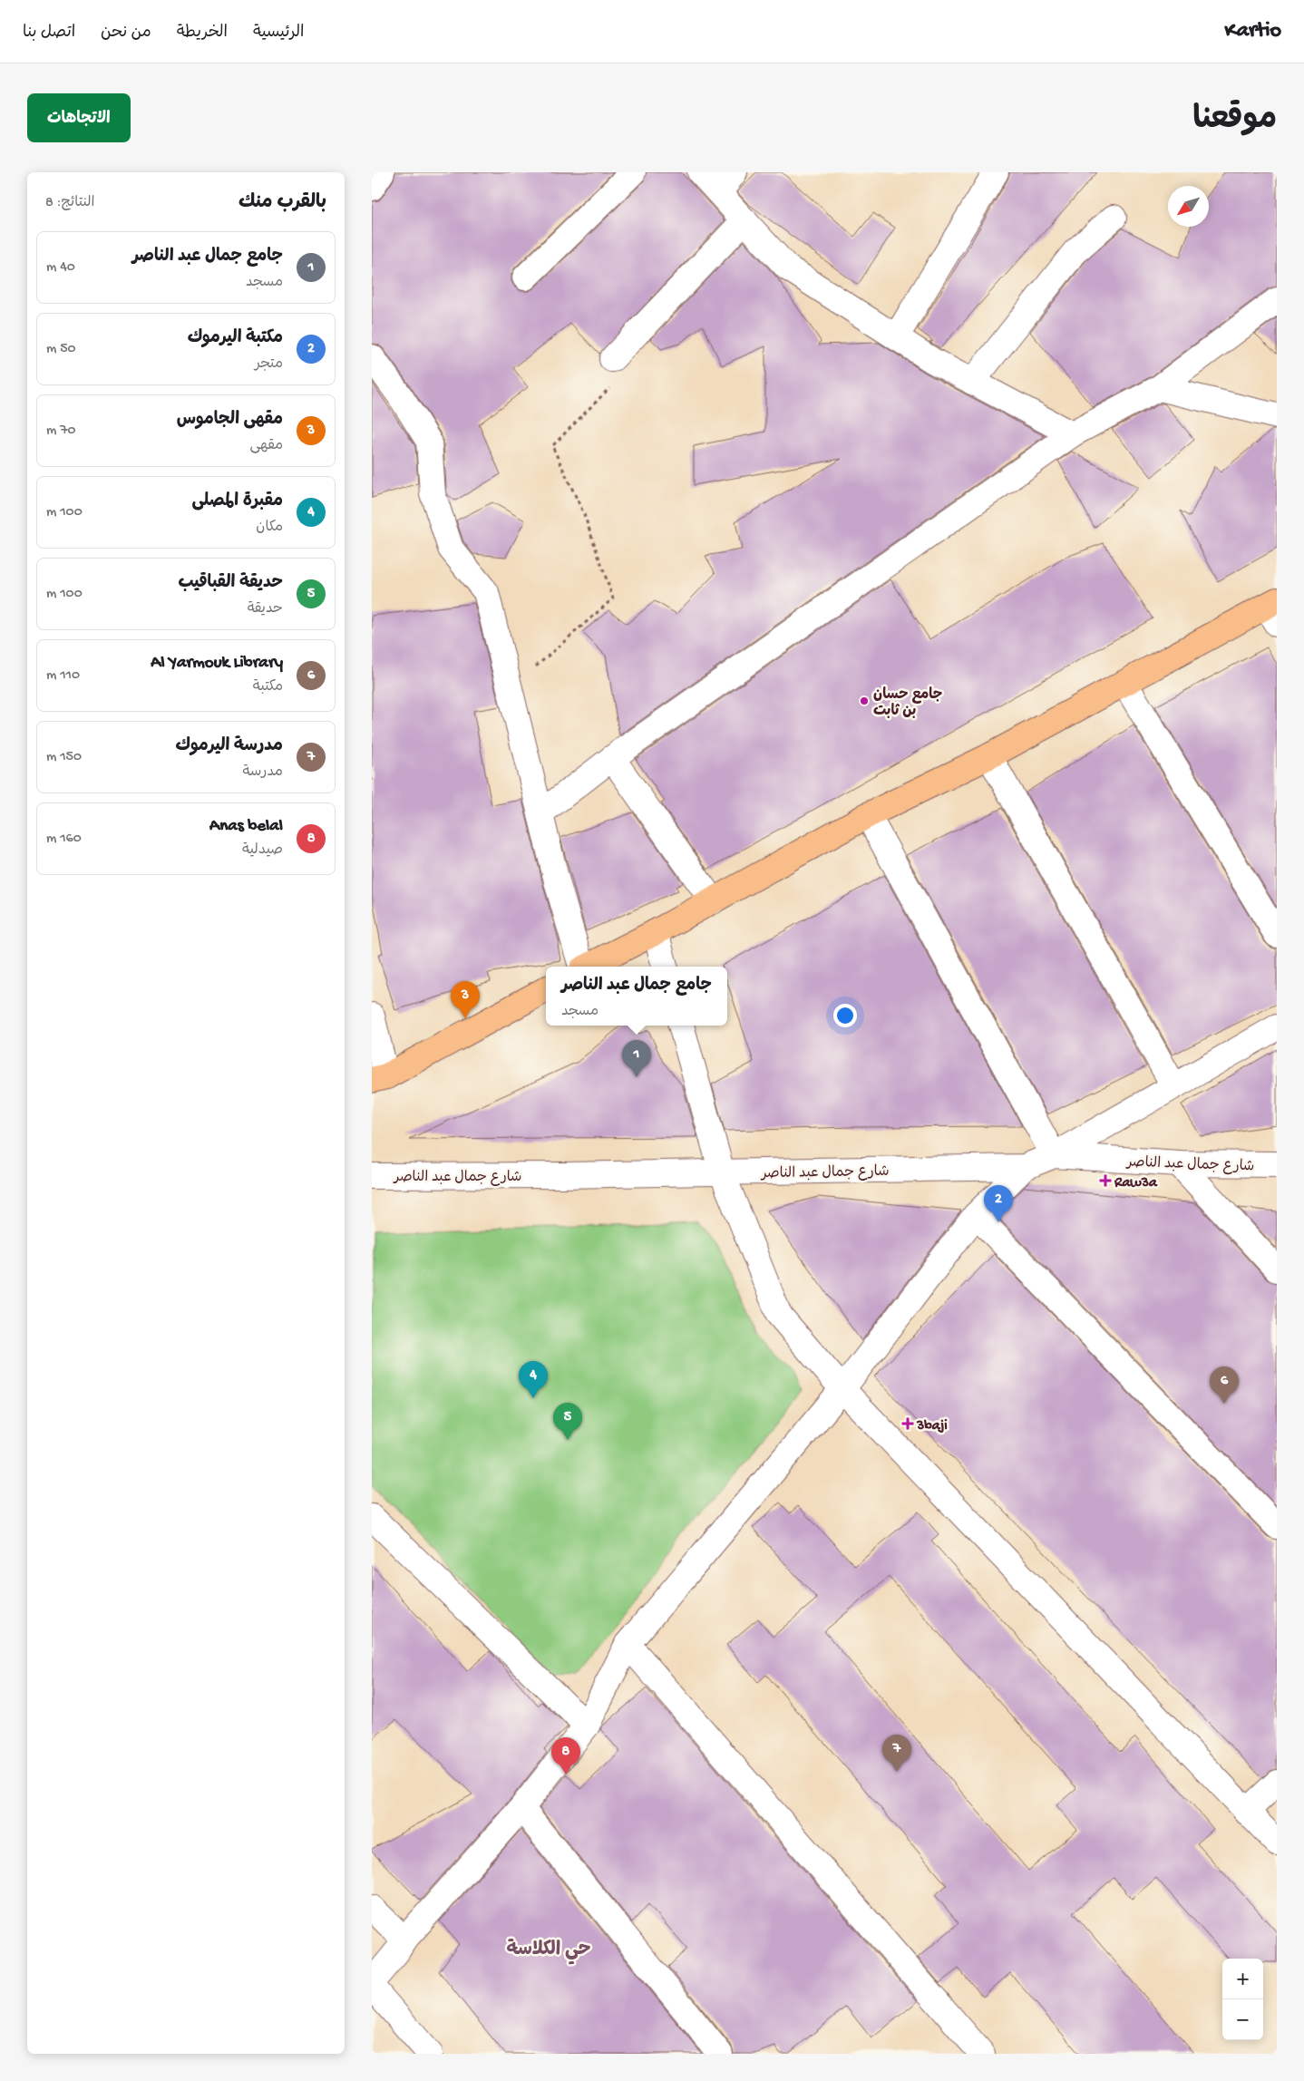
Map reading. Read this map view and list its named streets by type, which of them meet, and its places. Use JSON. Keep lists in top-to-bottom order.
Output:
{
  "streets": {
    "street": ["شارع جمال عبد الناصر"]
  },
  "districts": ["حي الكلاسة"],
  "places": {
    "other": ["جامع حسان بن ثابت"],
    "health": ["Raw3a", "3baji"]
  },
  "north": "bottom left",
  "page": {
    "header": "Kartio",
    "nav": [
      "الرئيسية",
      "الخريطة",
      "من نحن",
      "اتصل بنا"
    ],
    "title": "موقعنا",
    "buttons": "الاتجاهات",
    "heading": ["بالقرب منك", "النتائج: 8"],
    "list": [
      {
        "mark": "1",
        "name": "جامع جمال عبد الناصر",
        "note": "مسجد",
        "value": "40 m"
      },
      {
        "mark": "2",
        "name": "مكتبة اليرموك",
        "note": "متجر",
        "value": "50 m"
      },
      {
        "mark": "3",
        "name": "مقهى الجاموس",
        "note": "مقهى",
        "value": "70 m"
      },
      {
        "mark": "4",
        "name": "مقبرة المصلى",
        "note": "مكان",
        "value": "100 m"
      },
      {
        "mark": "5",
        "name": "حديقة القباقيب",
        "note": "حديقة",
        "value": "100 m"
      },
      {
        "mark": "6",
        "name": "Al Yarmouk Library",
        "note": "مكتبة",
        "value": "110 m"
      },
      {
        "mark": "7",
        "name": "مدرسة اليرموك",
        "note": "مدرسة",
        "value": "150 m"
      },
      {
        "mark": "8",
        "name": "Anas belal",
        "note": "صيدلية",
        "value": "160 m"
      }
    ],
    "popup": ["جامع جمال عبد الناصر", "مسجد"],
    "pins": [
      "3",
      "1",
      "2",
      "4",
      "6",
      "5",
      "7",
      "8"
    ],
    "map_buttons": ["+", "−"]
  }
}
